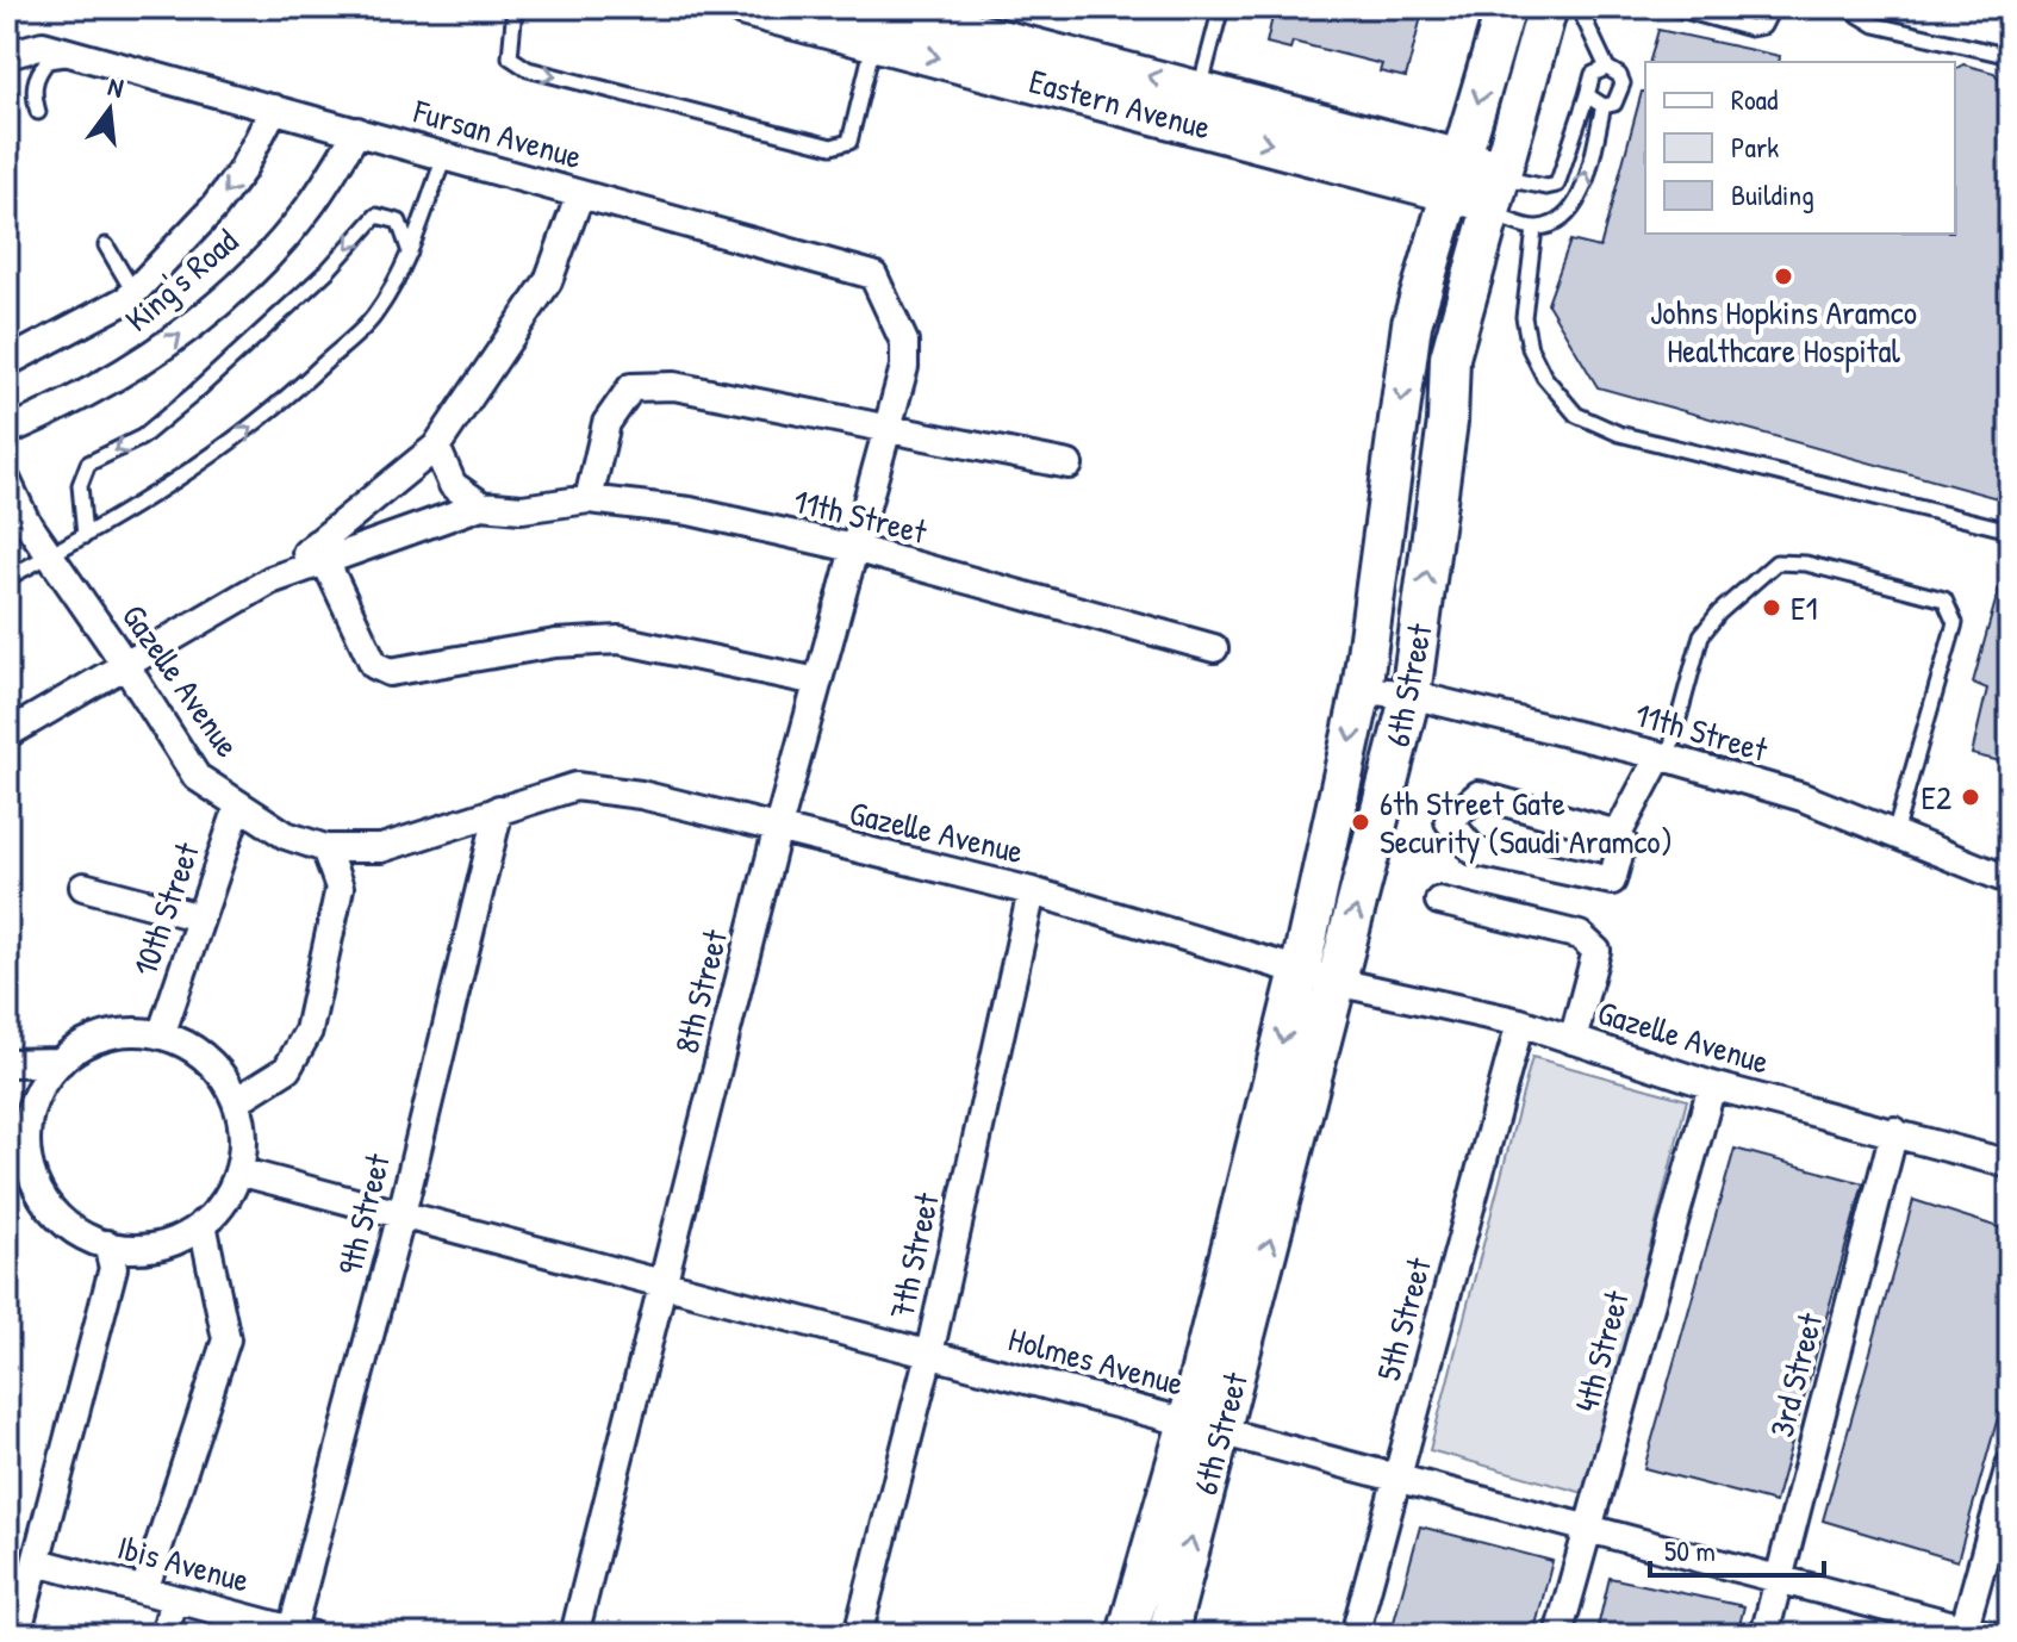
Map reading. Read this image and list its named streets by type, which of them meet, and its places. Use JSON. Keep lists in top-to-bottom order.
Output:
{
  "streets": {
    "main road": ["Eastern Avenue", "6th Street"],
    "street": [
      "Fursan Avenue",
      "King's Road",
      "11th Street",
      "Gazelle Avenue",
      "10th Street",
      "8th Street",
      "9th Street",
      "7th Street",
      "5th Street",
      "4th Street",
      "Holmes Avenue",
      "3rd Street",
      "Ibis Avenue"
    ]
  },
  "crossings": [
    ["Eastern Avenue", "6th Street"],
    ["Fursan Avenue", "King's Road"],
    ["Fursan Avenue", "11th Street"],
    ["Fursan Avenue", "8th Street"],
    ["11th Street", "Gazelle Avenue"],
    ["11th Street", "6th Street"],
    ["11th Street", "8th Street"],
    ["Gazelle Avenue", "6th Street"],
    ["Gazelle Avenue", "10th Street"],
    ["Gazelle Avenue", "8th Street"],
    ["Gazelle Avenue", "9th Street"],
    ["Gazelle Avenue", "7th Street"],
    ["Gazelle Avenue", "5th Street"],
    ["Gazelle Avenue", "4th Street"],
    ["Gazelle Avenue", "3rd Street"],
    ["6th Street", "Holmes Avenue"],
    ["10th Street", "Holmes Avenue"],
    ["8th Street", "Holmes Avenue"],
    ["9th Street", "Holmes Avenue"],
    ["9th Street", "Ibis Avenue"],
    ["7th Street", "Holmes Avenue"],
    ["5th Street", "Holmes Avenue"],
    ["4th Street", "Holmes Avenue"],
    ["Holmes Avenue", "3rd Street"]
  ],
  "places": [
    "Johns Hopkins Aramco Healthcare Hospital",
    "E1",
    "E2",
    "6th Street Gate Security (Saudi Aramco)"
  ],
  "legend": ["Road", "Park", "Building"],
  "scale_bar": "50 m",
  "north": "top"
}
